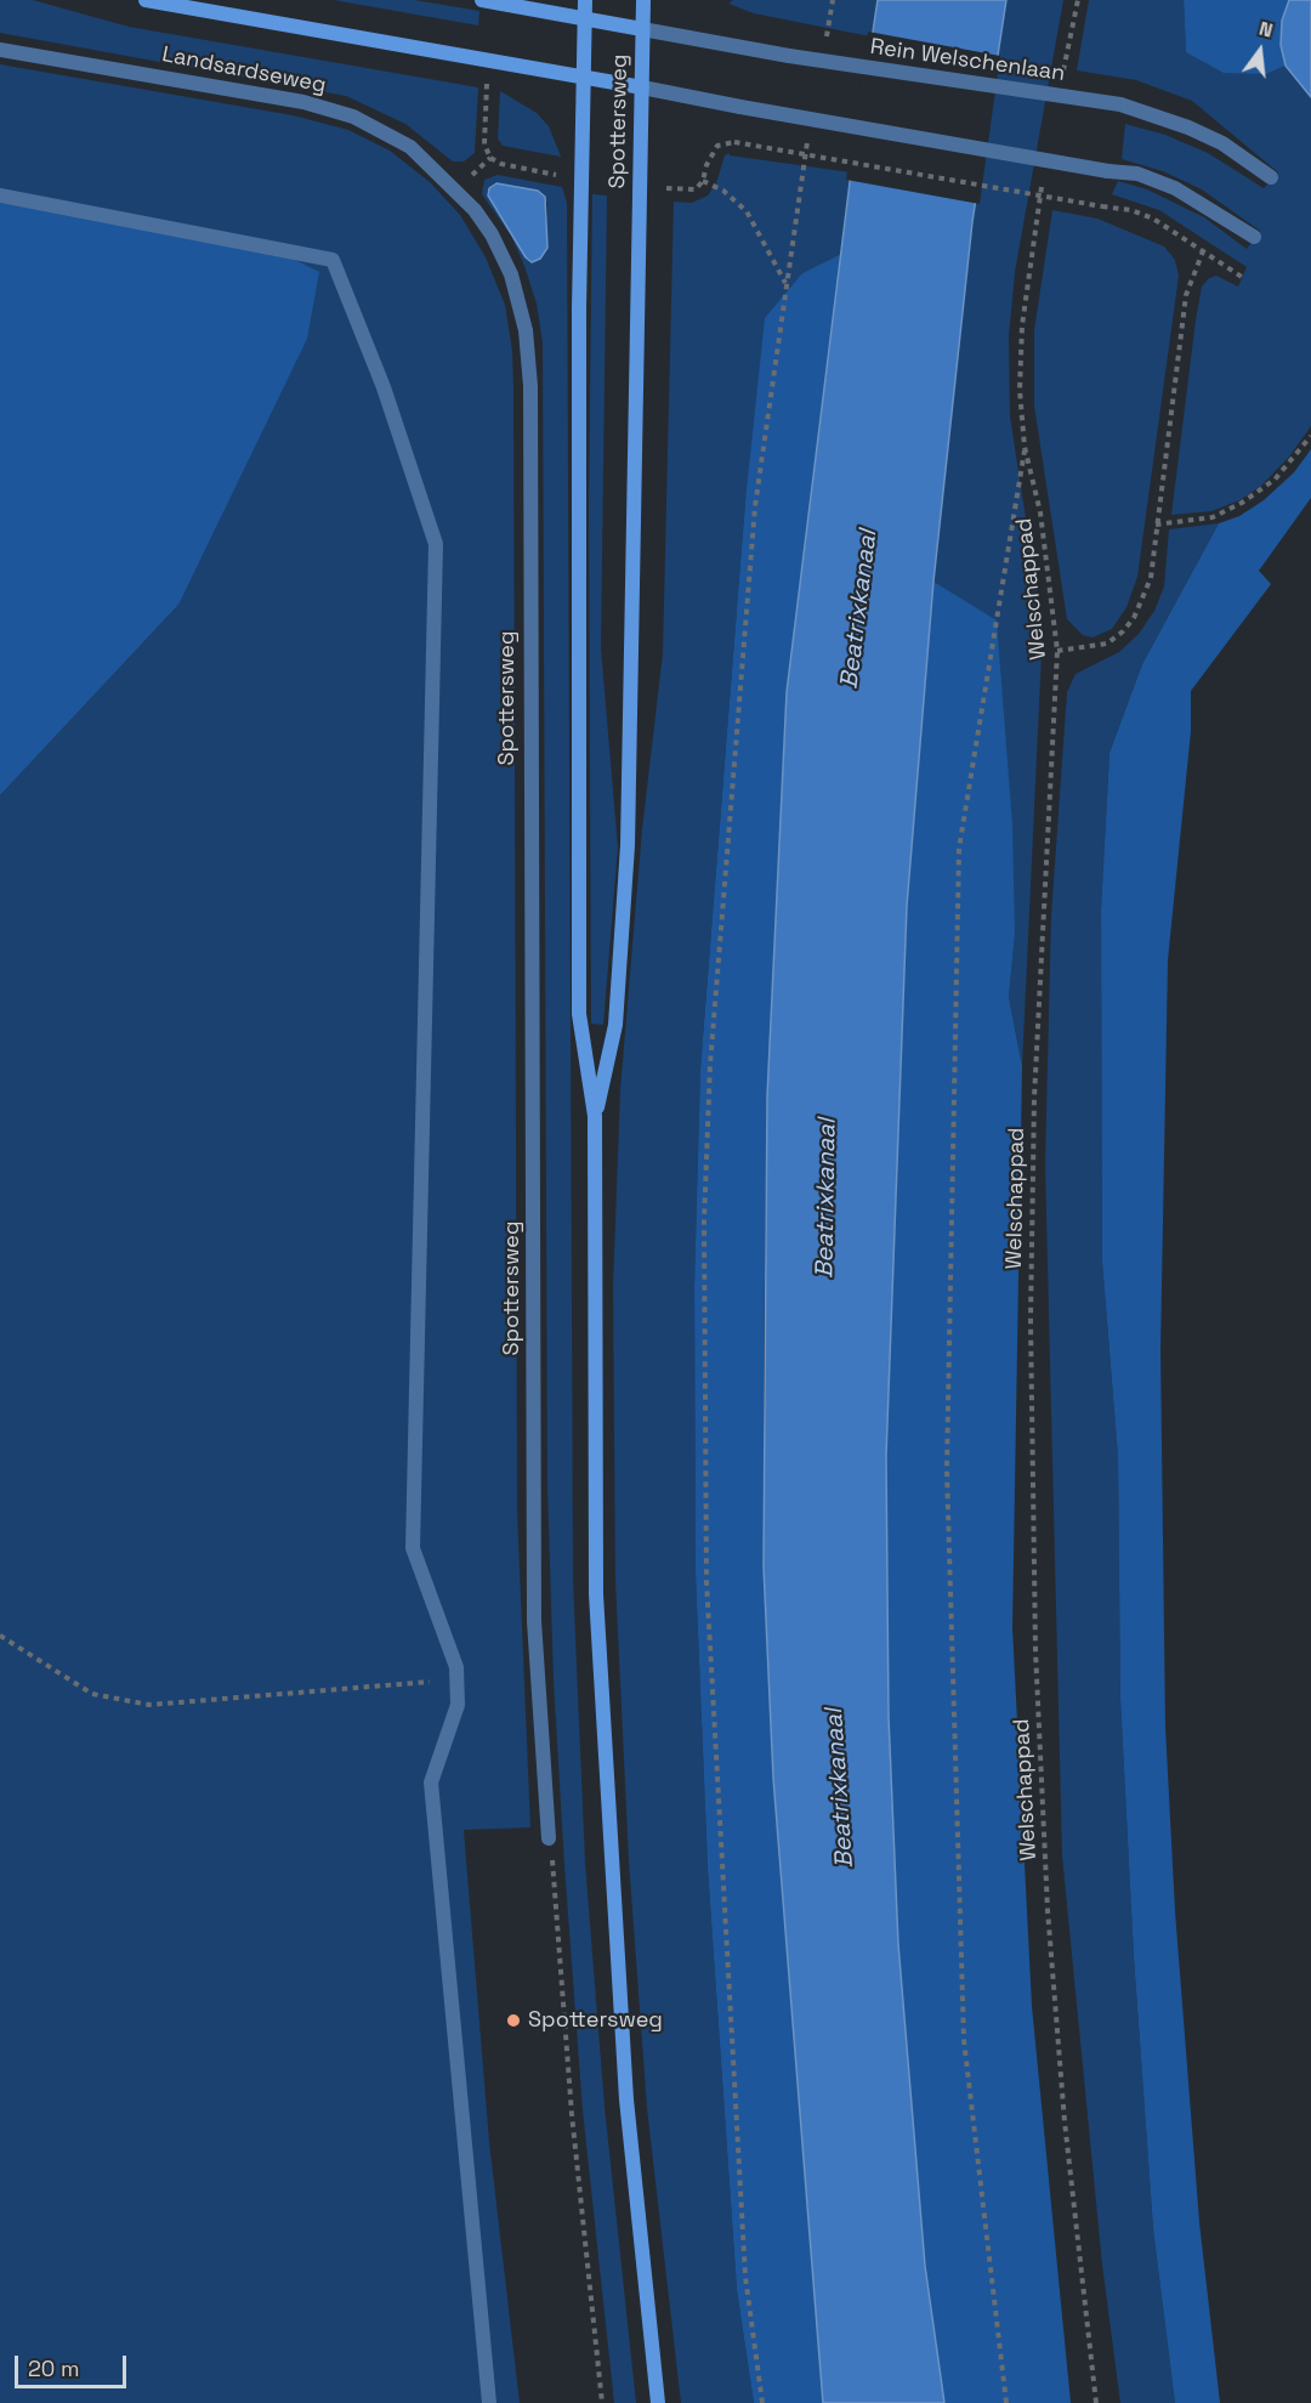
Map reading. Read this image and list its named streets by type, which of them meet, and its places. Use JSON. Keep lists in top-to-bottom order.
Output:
{
  "streets": {
    "main road": ["Spottersweg"],
    "street": ["Rein Welschenlaan", "Landsardseweg"],
    "path": ["Welschappad"]
  },
  "crossings": [
    ["Rein Welschenlaan", "Spottersweg"],
    ["Landsardseweg", "Spottersweg"]
  ],
  "water": ["Beatrixkanaal"],
  "places": ["Spottersweg"],
  "scale_bar": "20 m",
  "north": "top"
}
